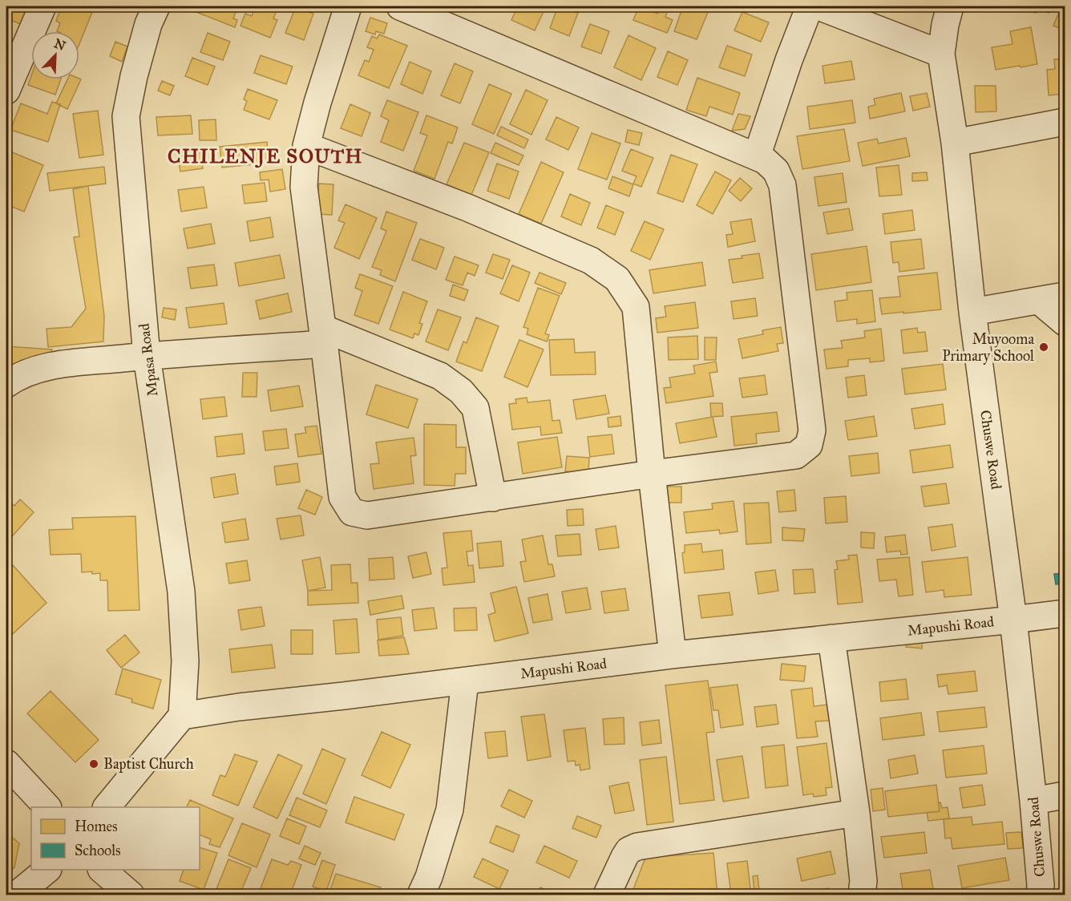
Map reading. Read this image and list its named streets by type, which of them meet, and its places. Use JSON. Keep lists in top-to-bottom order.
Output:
{
  "streets": {
    "street": ["Mpasa Road", "Chuswe Road", "Mapushi Road"]
  },
  "crossings": [
    ["Mpasa Road", "Mapushi Road"],
    ["Chuswe Road", "Mapushi Road"]
  ],
  "districts": ["CHILENJE SOUTH"],
  "places": ["Muyooma Primary School", "Baptist Church"],
  "legend": ["Homes", "Schools"],
  "north": "top right"
}
